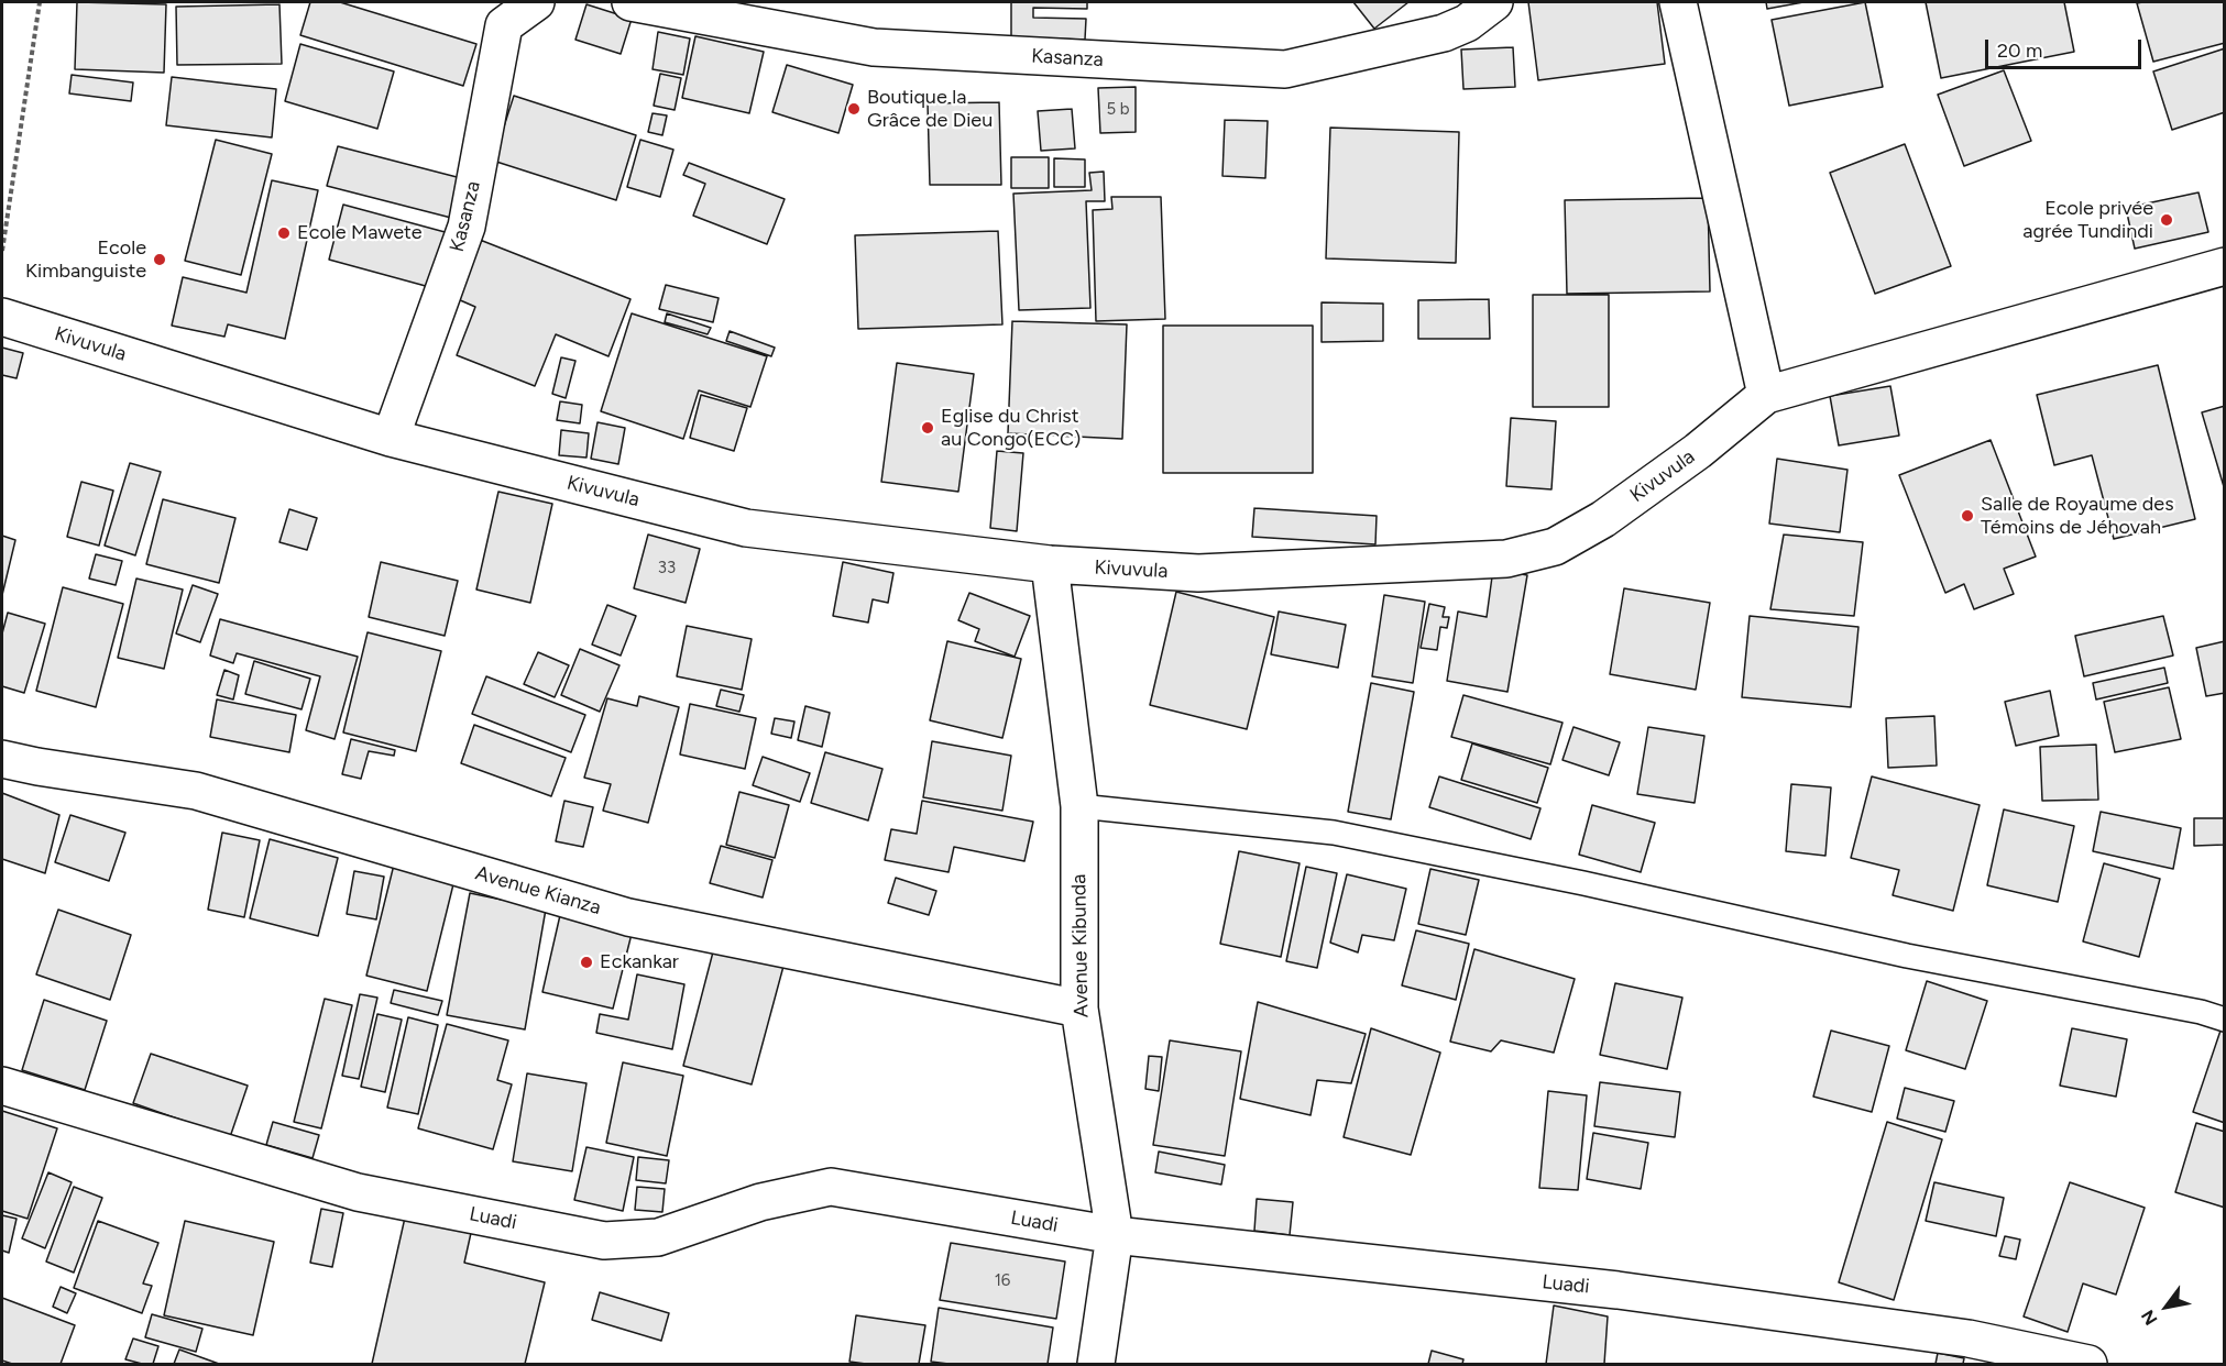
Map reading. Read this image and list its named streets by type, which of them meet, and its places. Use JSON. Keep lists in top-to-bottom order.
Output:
{
  "streets": {
    "street": [
      "Kasanza",
      "Kivuvula",
      "Avenue Kianza",
      "Avenue Kibunda",
      "Luadi"
    ]
  },
  "crossings": [
    ["Kasanza", "Kivuvula"],
    ["Kivuvula", "Avenue Kibunda"],
    ["Avenue Kianza", "Avenue Kibunda"],
    ["Avenue Kibunda", "Luadi"]
  ],
  "places": [
    "Boutique la Grâce de Dieu",
    "Ecole privée agrée Tundindi",
    "Ecole Mawete",
    "Ecole Kimbanguiste",
    "Eglise du Christ au Congo(ECC)",
    "Salle de Royaume des Témoins de Jéhovah",
    "Eckankar"
  ],
  "house_numbers": ["5 b", "33", "16"],
  "scale_bar": "20 m",
  "north": "bottom left"
}
